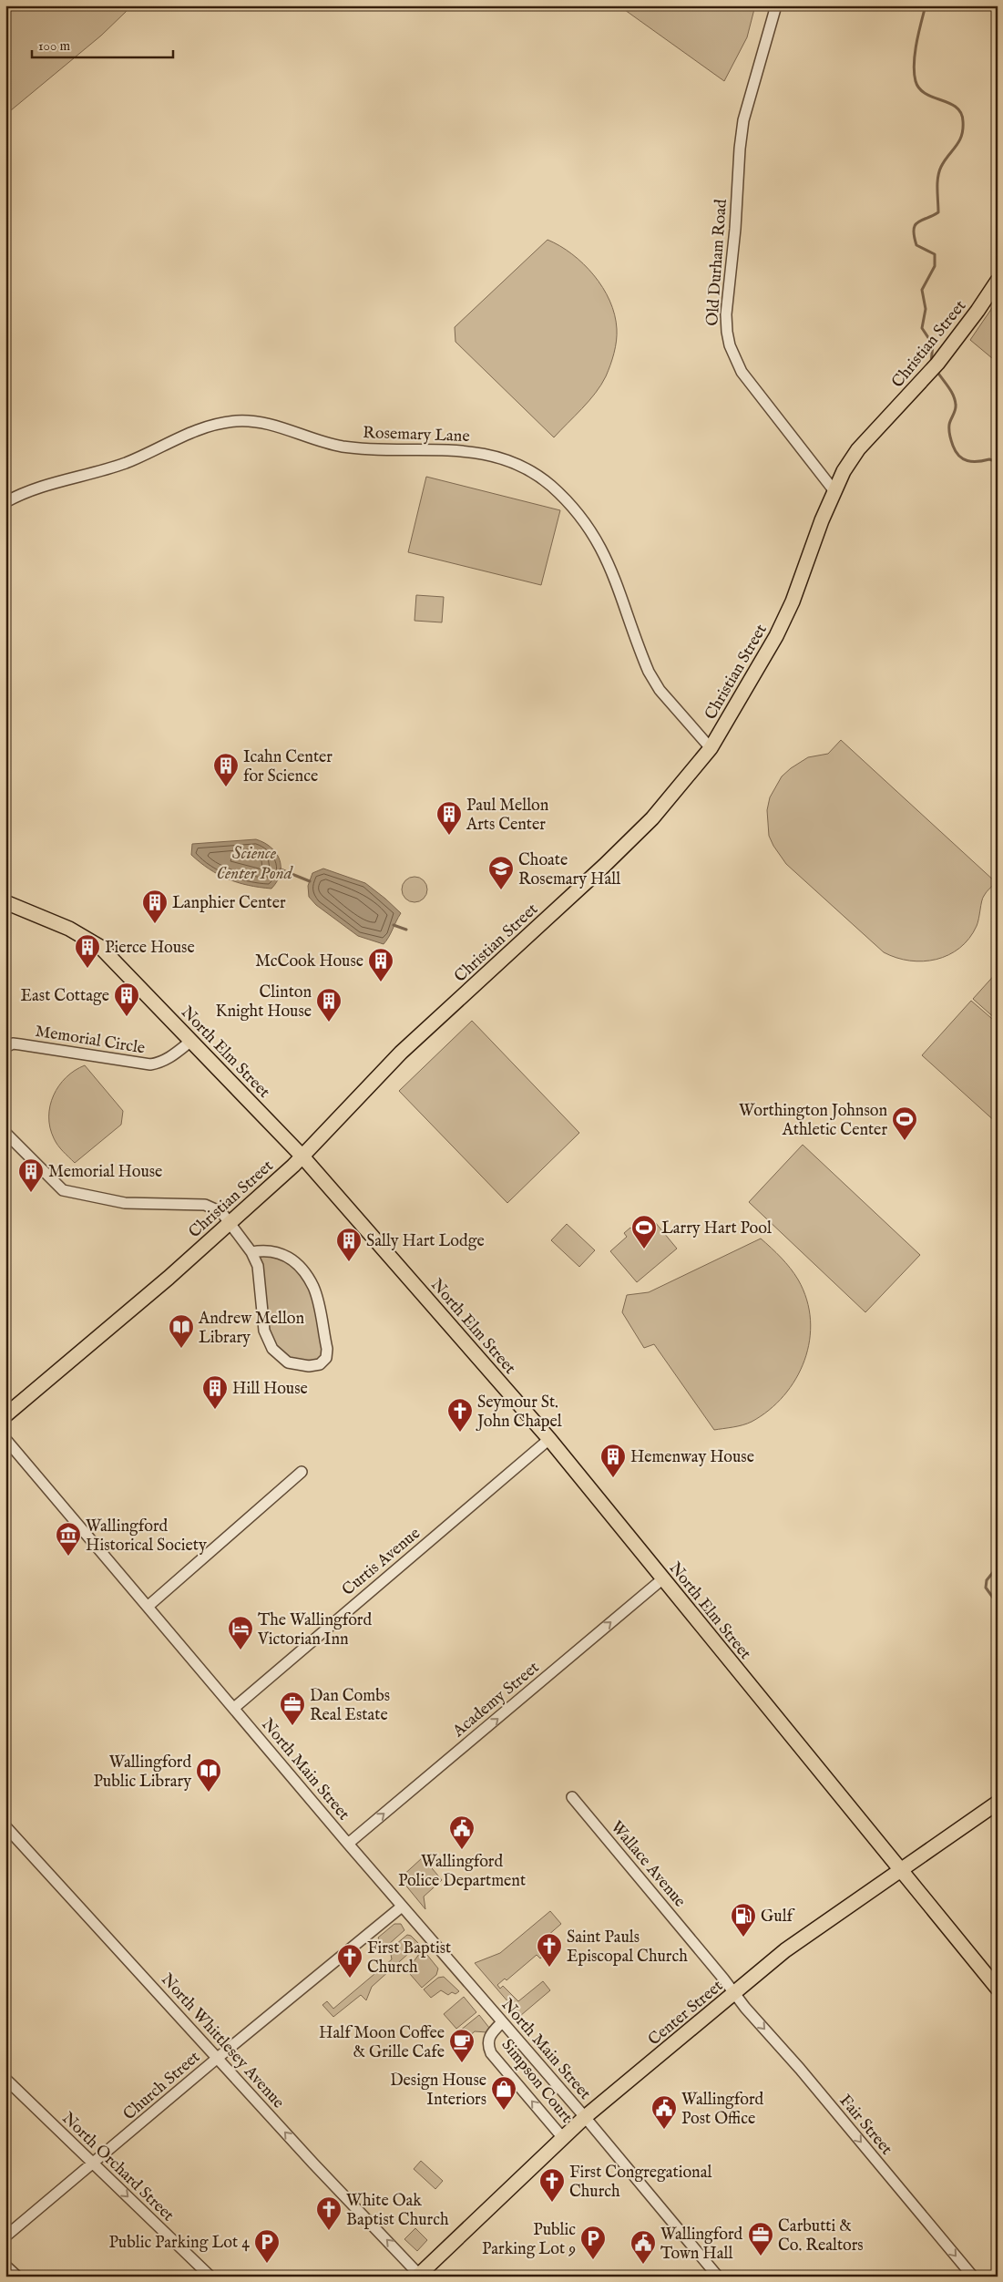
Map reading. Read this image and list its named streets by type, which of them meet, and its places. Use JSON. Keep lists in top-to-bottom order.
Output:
{
  "streets": {
    "main road": ["Christian Street", "North Elm Street", "Center Street"],
    "street": [
      "Old Durham Road",
      "Rosemary Lane",
      "Memorial Circle",
      "Curtis Avenue",
      "Academy Street",
      "North Main Street",
      "Wallace Avenue",
      "North Whittlesey Avenue",
      "Simpson Court",
      "Church Street",
      "Fair Street",
      "North Orchard Street"
    ]
  },
  "crossings": [
    ["Old Durham Road", "Christian Street"],
    ["Christian Street", "Rosemary Lane"],
    ["Christian Street", "North Elm Street"],
    ["Memorial Circle", "North Elm Street"],
    ["North Elm Street", "Curtis Avenue"],
    ["North Elm Street", "Academy Street"],
    ["North Elm Street", "Center Street"],
    ["Curtis Avenue", "North Main Street"],
    ["Academy Street", "North Main Street"],
    ["North Main Street", "Center Street"],
    ["North Main Street", "Simpson Court"],
    ["North Main Street", "Church Street"],
    ["Wallace Avenue", "Center Street"],
    ["Wallace Avenue", "Fair Street"],
    ["Center Street", "North Whittlesey Avenue"],
    ["Center Street", "Simpson Court"],
    ["Center Street", "Fair Street"],
    ["North Whittlesey Avenue", "Church Street"],
    ["Church Street", "North Orchard Street"]
  ],
  "one_way": [
    "Academy Street",
    "North Whittlesey Avenue",
    "Simpson Court",
    "Fair Street",
    "North Orchard Street"
  ],
  "water": ["Science Center Pond"],
  "places": {
    "building": [
      "Icahn Center for Science",
      "Paul Mellon Arts Center",
      "Lanphier Center",
      "Pierce House",
      "McCook House",
      "East Cottage",
      "Clinton Knight House",
      "Memorial House",
      "Sally Hart Lodge",
      "Hill House",
      "Hemenway House"
    ],
    "school or university": ["Choate Rosemary Hall"],
    "sports": ["Worthington Johnson Athletic Center", "Larry Hart Pool"],
    "library": ["Andrew Mellon Library", "Wallingford Public Library"],
    "church": [
      "Seymour St. John Chapel",
      "Saint Pauls Episcopal Church",
      "First Baptist Church",
      "First Congregational Church",
      "White Oak Baptist Church"
    ],
    "museum": ["Wallingford Historical Society"],
    "hotel": ["The Wallingford Victorian Inn"],
    "office": ["Dan Combs Real Estate", "Carbutti & Co. Realtors"],
    "public building": ["Wallingford Police Department", "Wallingford Post Office", "Wallingford Town Hall"],
    "fuel station": ["Gulf"],
    "cafe": ["Half Moon Coffee & Grille Cafe"],
    "shop": ["Design House Interiors"],
    "parking": ["Public Parking Lot 9", "Public Parking Lot 4"]
  },
  "scale_bar": "100 m"
}
